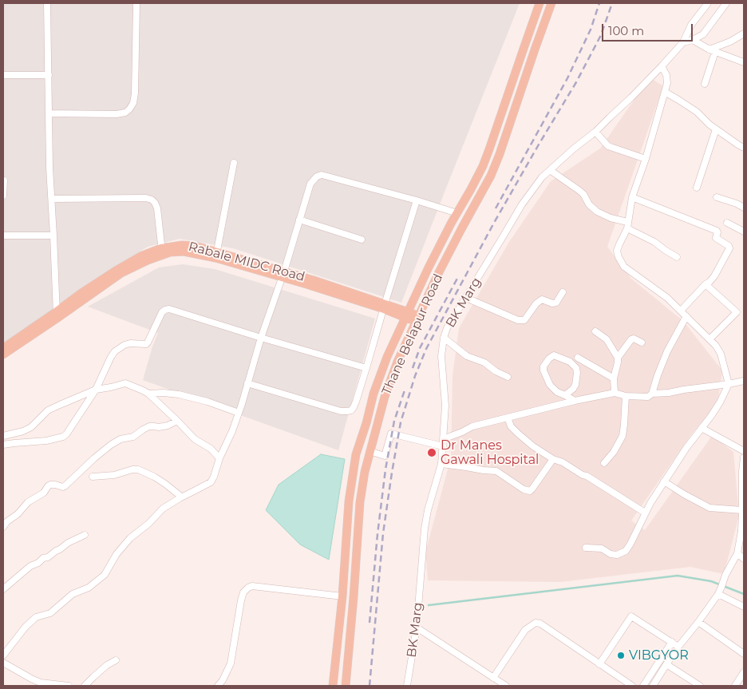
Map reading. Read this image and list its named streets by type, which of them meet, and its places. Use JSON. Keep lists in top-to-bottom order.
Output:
{
  "streets": {
    "main road": ["Rabale MIDC Road", "Thane Belapur Road"],
    "street": ["BK Marg"]
  },
  "crossings": [
    ["Rabale MIDC Road", "Thane Belapur Road"]
  ],
  "places": ["Dr Manes Gawali Hospital", "VIBGYOR"],
  "scale_bar": "100 m"
}
